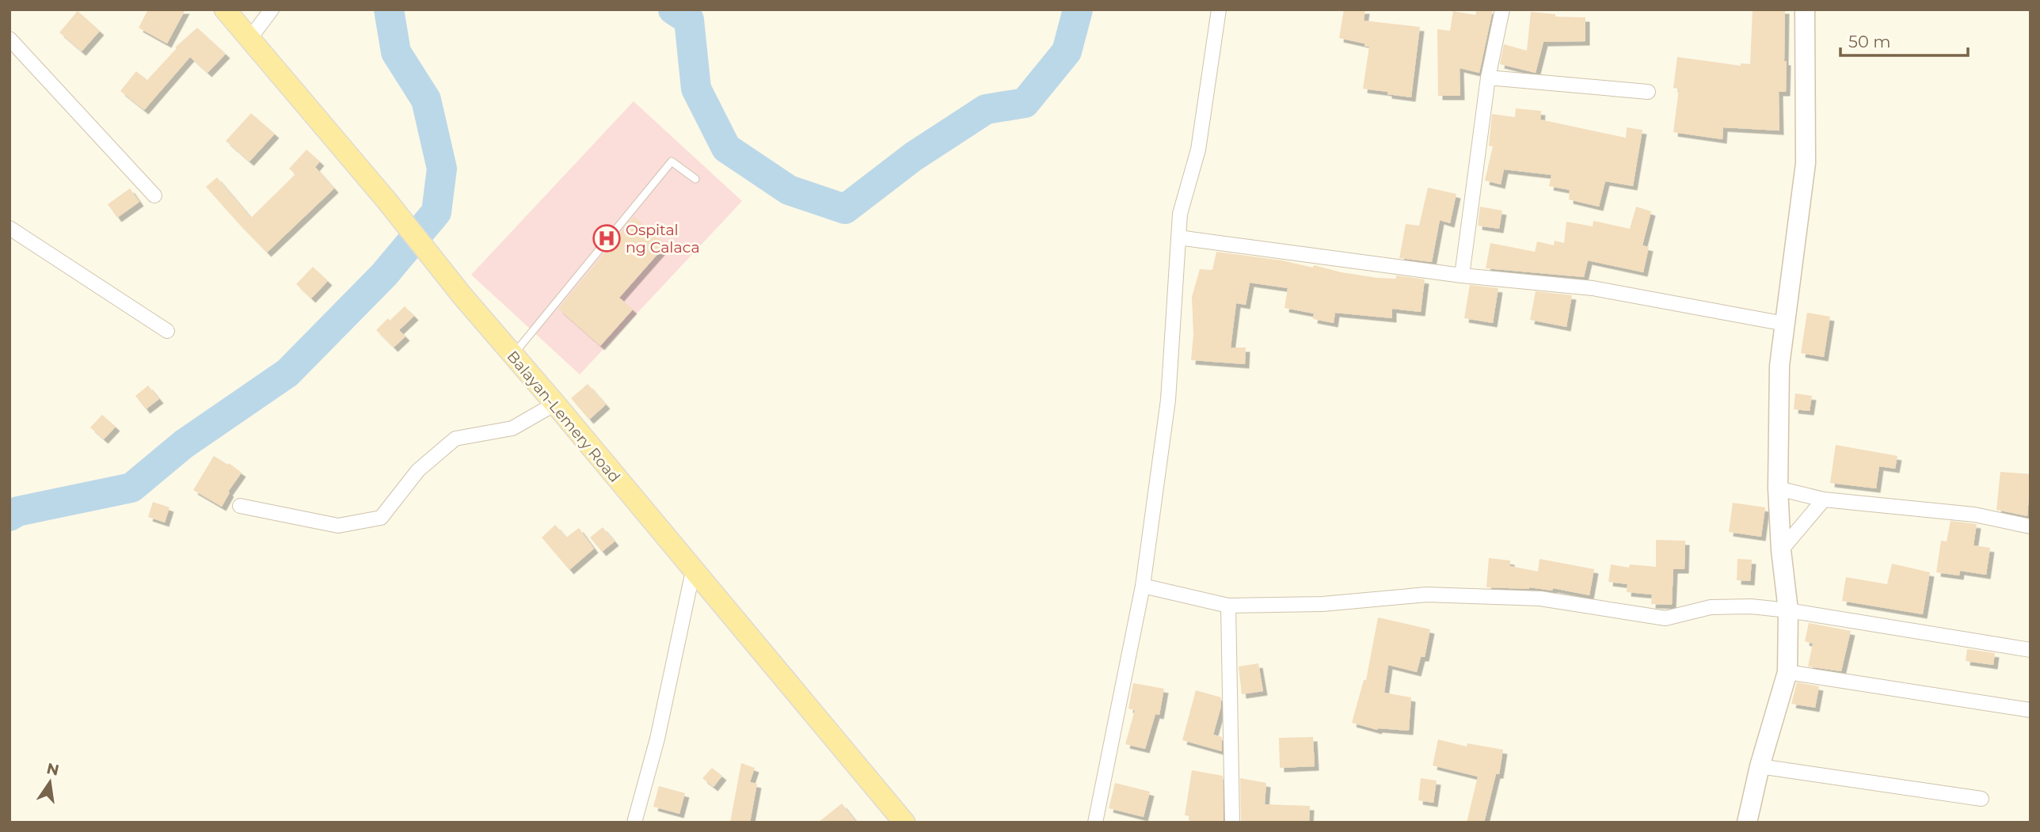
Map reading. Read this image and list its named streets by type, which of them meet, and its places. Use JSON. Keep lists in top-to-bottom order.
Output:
{
  "streets": {
    "main road": ["Balayan-Lemery Road"]
  },
  "places": {
    "hospital": ["Ospital ng Calaca"]
  },
  "scale_bar": "50 m",
  "north": "top"
}
